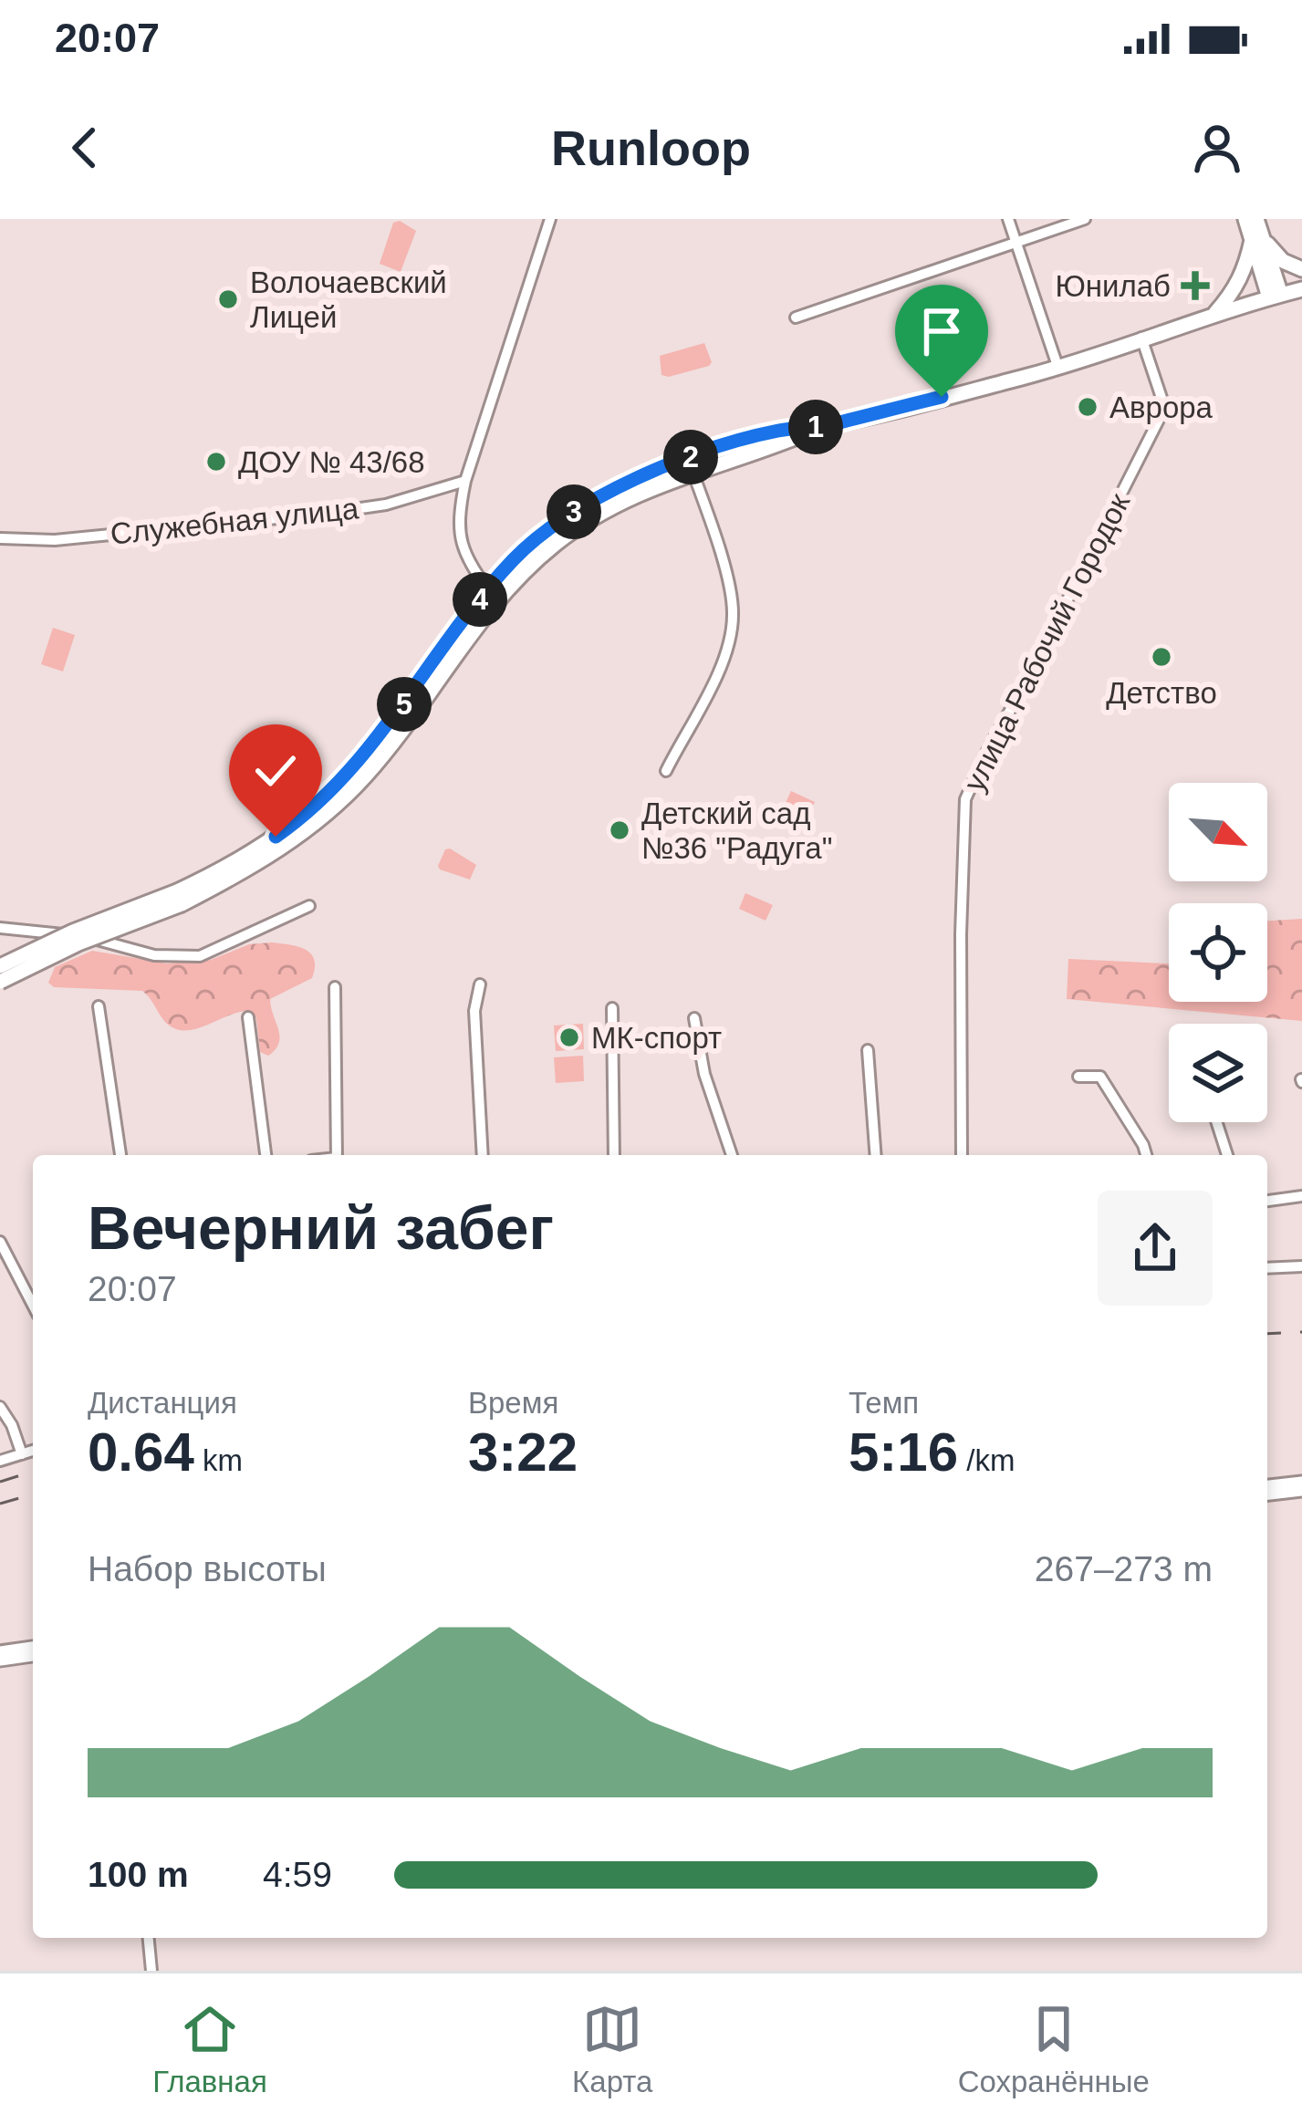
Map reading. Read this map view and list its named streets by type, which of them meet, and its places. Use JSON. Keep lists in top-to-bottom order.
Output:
{
  "streets": {
    "street": ["Служебная улица", "улица Рабочий Городок"]
  },
  "places": {
    "health": ["Юнилаб"],
    "other": [
      "Волочаевский Лицей",
      "Аврора",
      "ДОУ № 43/68",
      "Детство",
      "Детский сад №36 \"Радуга\"",
      "МК-спорт"
    ]
  },
  "north": "bottom right",
  "page": {
    "status": "20:07",
    "header": "Runloop",
    "pins": [
      "1",
      "2",
      "3",
      "4",
      "5"
    ],
    "heading": ["Вечерний забег", "20:07"],
    "stats": [
      ["Дистанция", "0.64 km"],
      ["Время", "3:22"],
      ["Темп", "5:16 /km"]
    ],
    "chart": ["Набор высоты", "267–273 m"],
    "list": [
      {
        "name": "100 m",
        "note": "4:59"
      }
    ],
    "tabs": ["Главная", "Карта", "Сохранённые"]
  }
}
